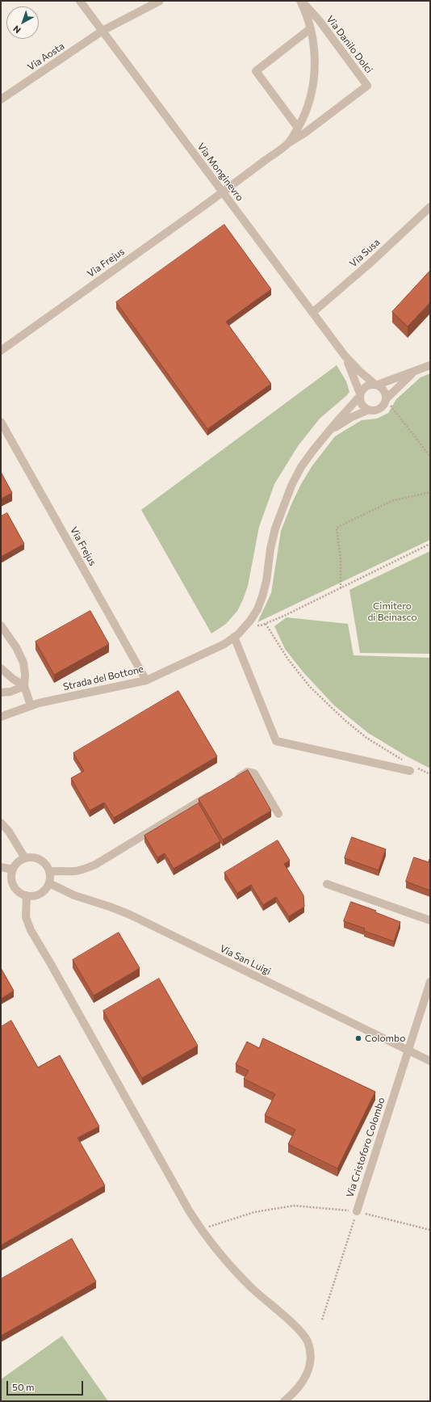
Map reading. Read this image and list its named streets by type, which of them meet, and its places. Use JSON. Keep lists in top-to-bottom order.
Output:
{
  "streets": {
    "street": [
      "Via Danilo Dolci",
      "Via Aosta",
      "Via Monginevro",
      "Via Susa",
      "Via Frejus",
      "Strada del Bottone",
      "Via San Luigi",
      "Via Cristoforo Colombo"
    ]
  },
  "crossings": [
    ["Via Danilo Dolci", "Via Monginevro"],
    ["Via Danilo Dolci", "Via Frejus"],
    ["Via Aosta", "Via Monginevro"],
    ["Via Monginevro", "Via Susa"],
    ["Via Monginevro", "Via Frejus"],
    ["Via Monginevro", "Strada del Bottone"],
    ["Via Frejus", "Strada del Bottone"],
    ["Via San Luigi", "Via Cristoforo Colombo"]
  ],
  "parks": ["Cimitero di Beinasco"],
  "places": ["Colombo"],
  "scale_bar": "50 m",
  "north": "bottom left"
}
